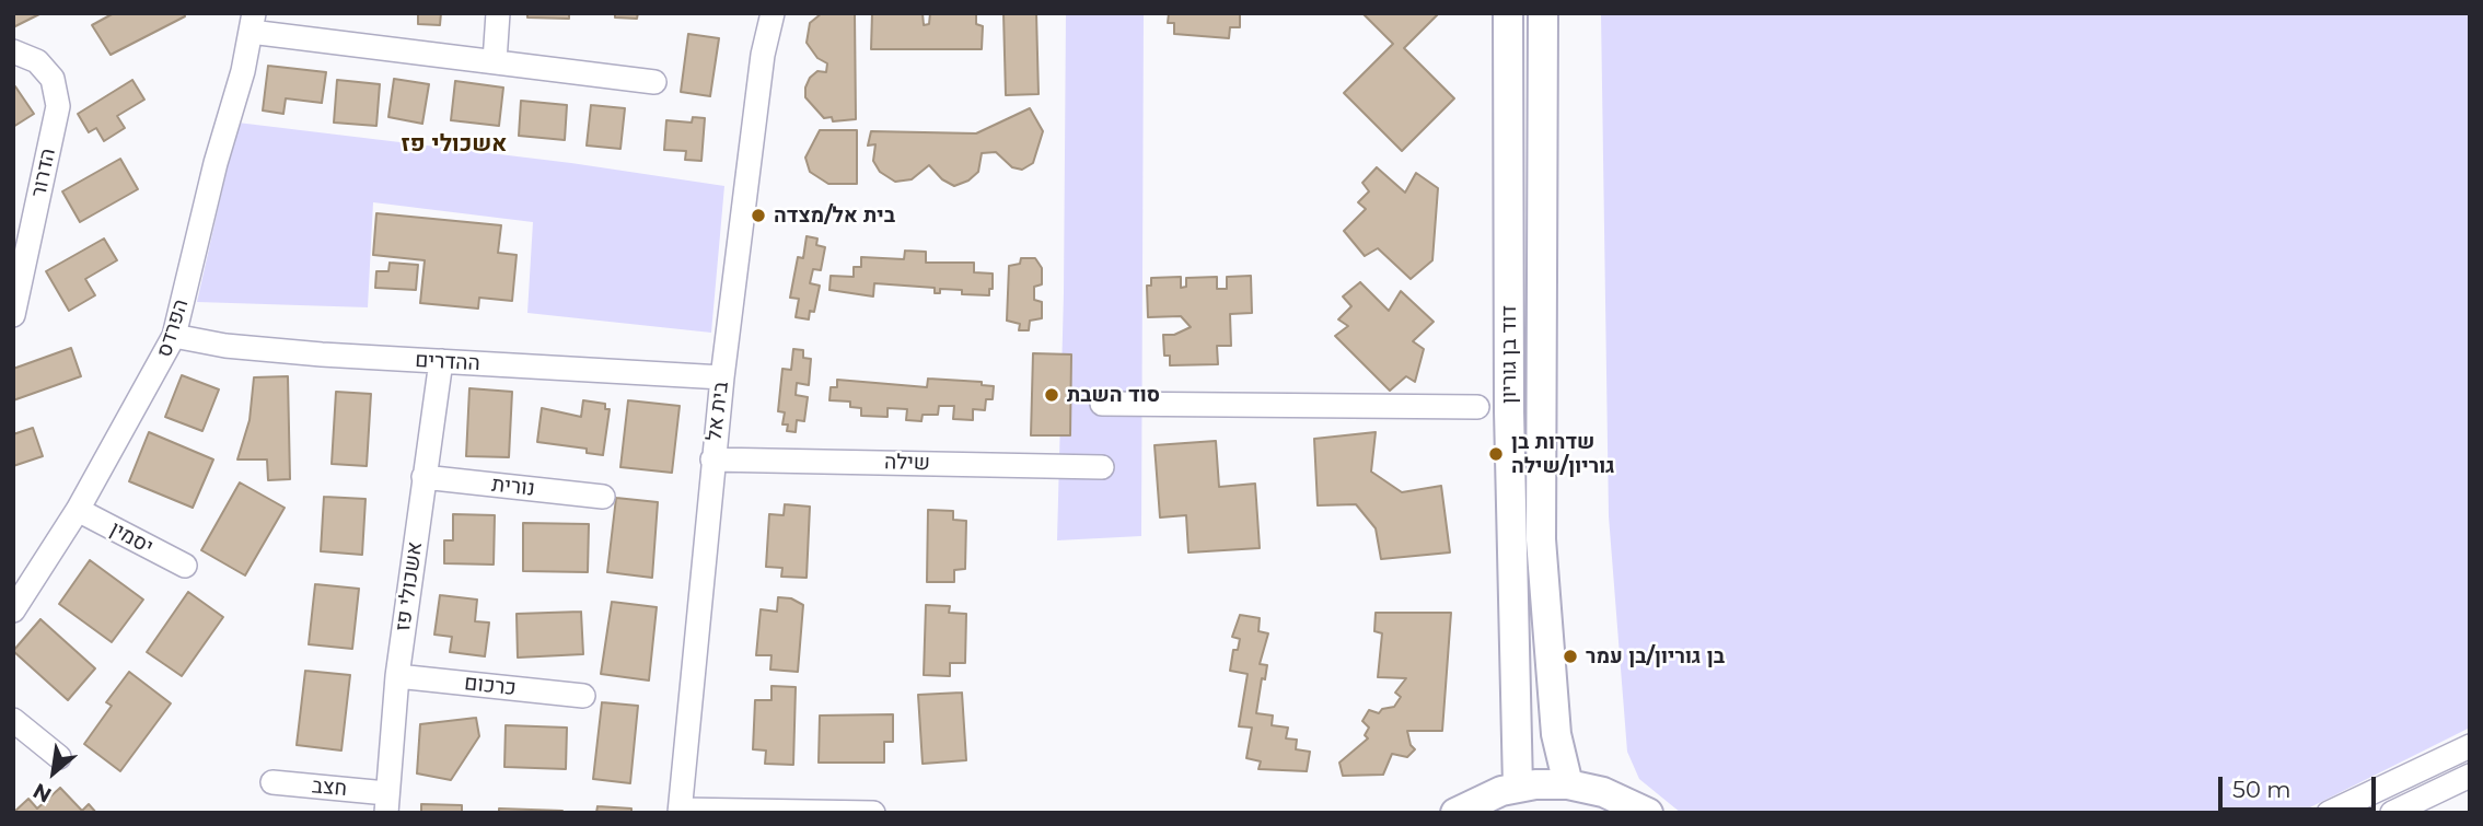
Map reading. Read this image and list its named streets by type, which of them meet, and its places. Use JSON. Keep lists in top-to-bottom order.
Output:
{
  "streets": {
    "main road": ["דוד בן גוריון"],
    "street": [
      "הדרור",
      "הפרדס",
      "ההדרים",
      "בית אל",
      "שילה",
      "נורית",
      "יסמין",
      "אשכולי פז",
      "כרכום",
      "חצב"
    ]
  },
  "crossings": [
    ["הפרדס", "ההדרים"],
    ["הפרדס", "יסמין"],
    ["ההדרים", "בית אל"],
    ["ההדרים", "אשכולי פז"],
    ["בית אל", "שילה"],
    ["נורית", "אשכולי פז"],
    ["אשכולי פז", "כרכום"],
    ["אשכולי פז", "חצב"]
  ],
  "districts": ["אשכולי פז"],
  "places": [
    "בית אל/מצדה",
    "סוד השבת",
    "שדרות בן גוריון/שילה",
    "בן גוריון/בן עמר"
  ],
  "scale_bar": "50 m",
  "north": "bottom left"
}
